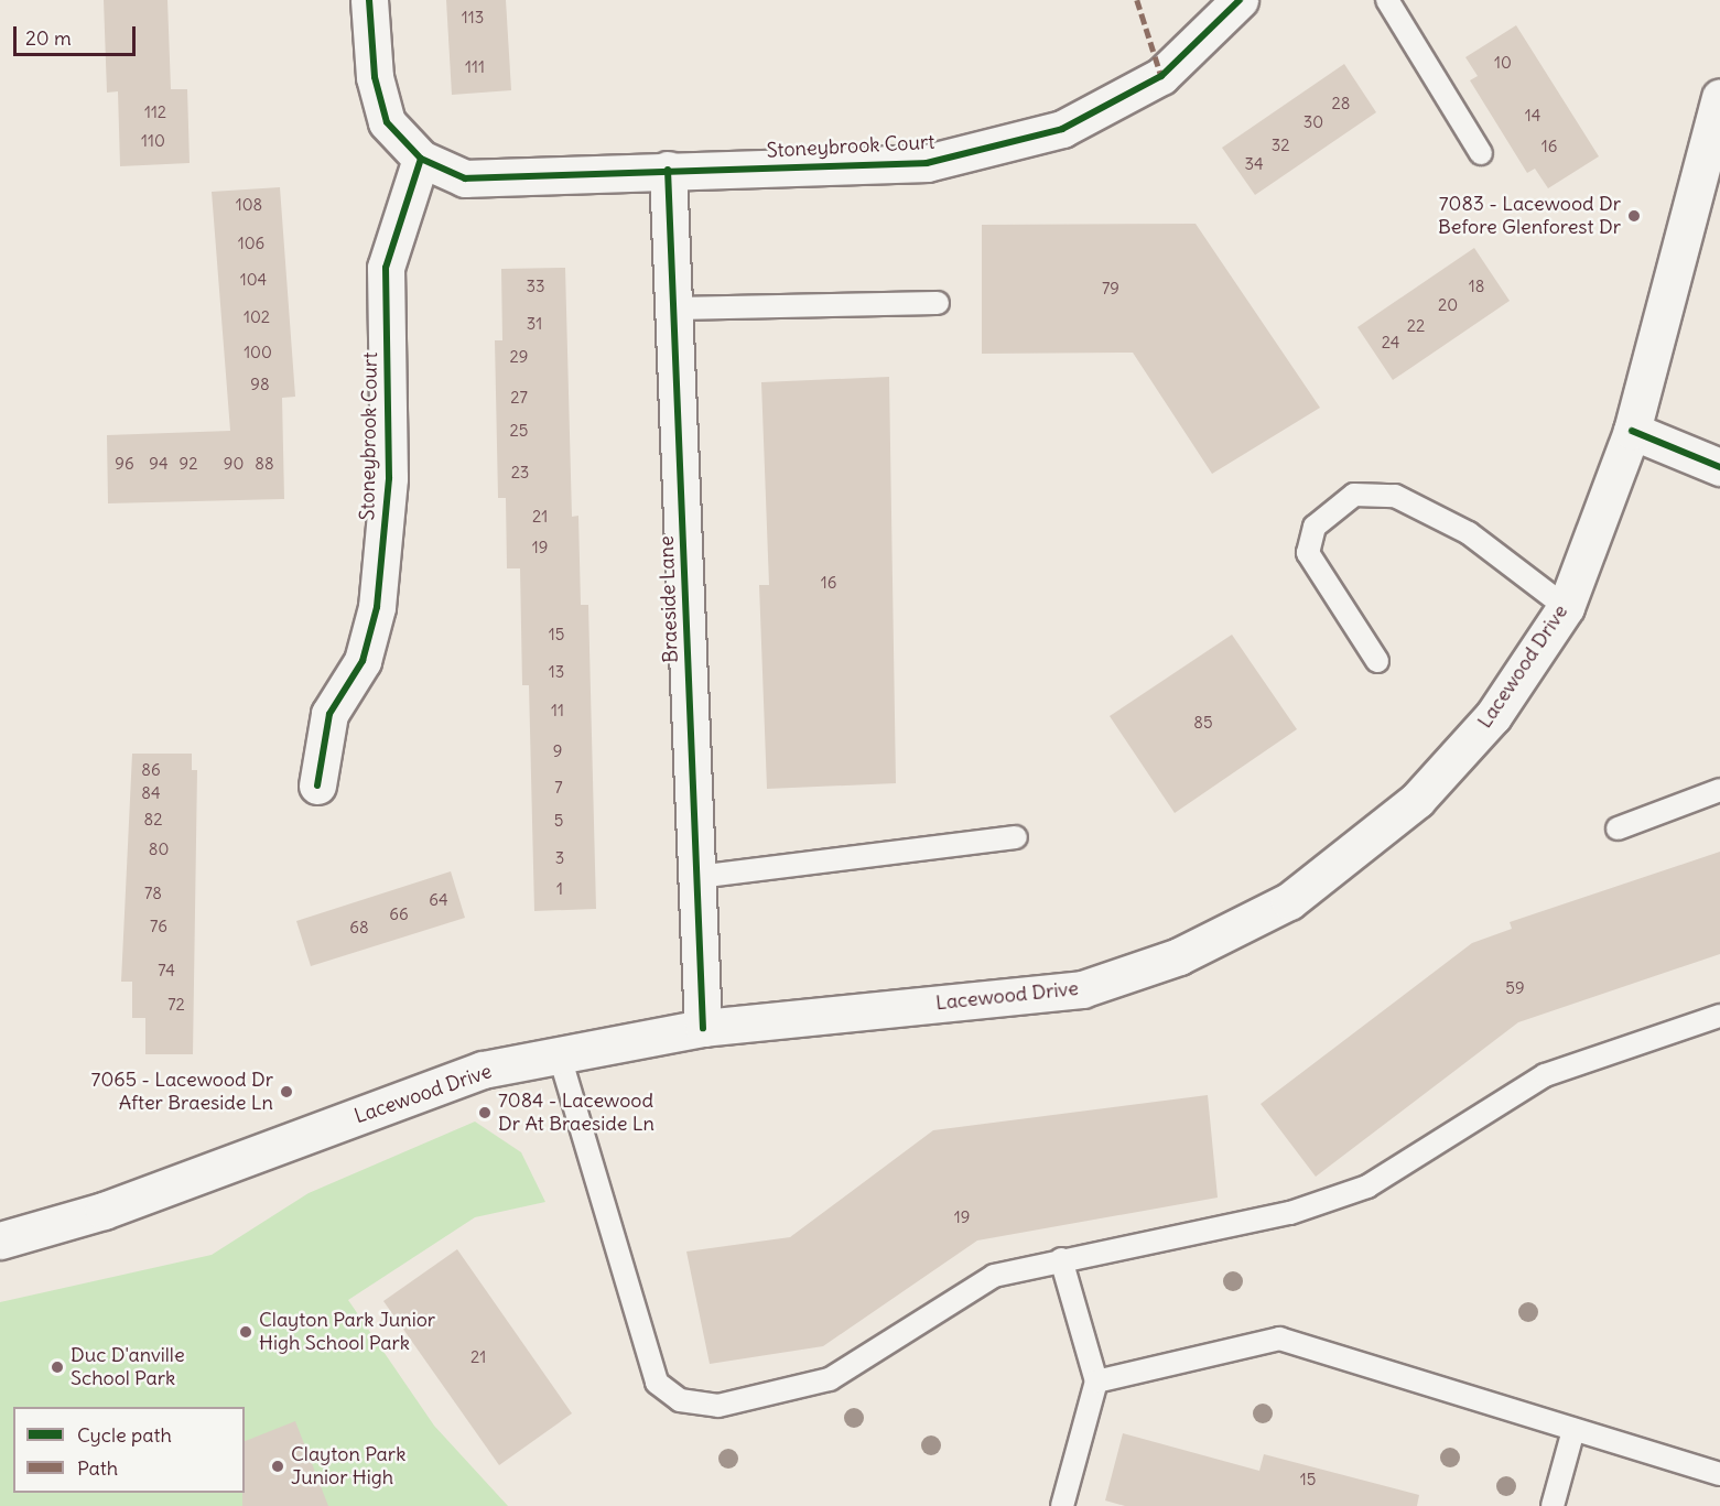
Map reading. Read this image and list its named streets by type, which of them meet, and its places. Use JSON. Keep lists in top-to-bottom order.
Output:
{
  "streets": {
    "street": ["Stoneybrook Court", "Braeside Lane", "Lacewood Drive"]
  },
  "crossings": [
    ["Stoneybrook Court", "Braeside Lane"],
    ["Braeside Lane", "Lacewood Drive"]
  ],
  "places": [
    "7083 - Lacewood Dr Before Glenforest Dr",
    "7065 - Lacewood Dr After Braeside Ln",
    "7084 - Lacewood Dr At Braeside Ln",
    "Clayton Park Junior High School Park",
    "Duc D'anville School Park",
    "Clayton Park Junior High"
  ],
  "house_numbers": [
    "113",
    "10",
    "111",
    "28",
    "112",
    "14",
    "30",
    "110",
    "32",
    "16",
    "34",
    "108",
    "106",
    "104",
    "33",
    "18",
    "79",
    "20",
    "102",
    "31",
    "22",
    "24",
    "100",
    "29",
    "98",
    "27",
    "25",
    "96",
    "94",
    "92",
    "90",
    "88",
    "23",
    "21",
    "19",
    "16",
    "15",
    "13",
    "11",
    "85",
    "9",
    "86",
    "7",
    "84",
    "82",
    "5",
    "80",
    "3",
    "1",
    "78",
    "64",
    "66",
    "76",
    "68",
    "74",
    "59",
    "72",
    "19",
    "21",
    "15"
  ],
  "legend": ["Cycle path", "Path"],
  "scale_bar": "20 m"
}
